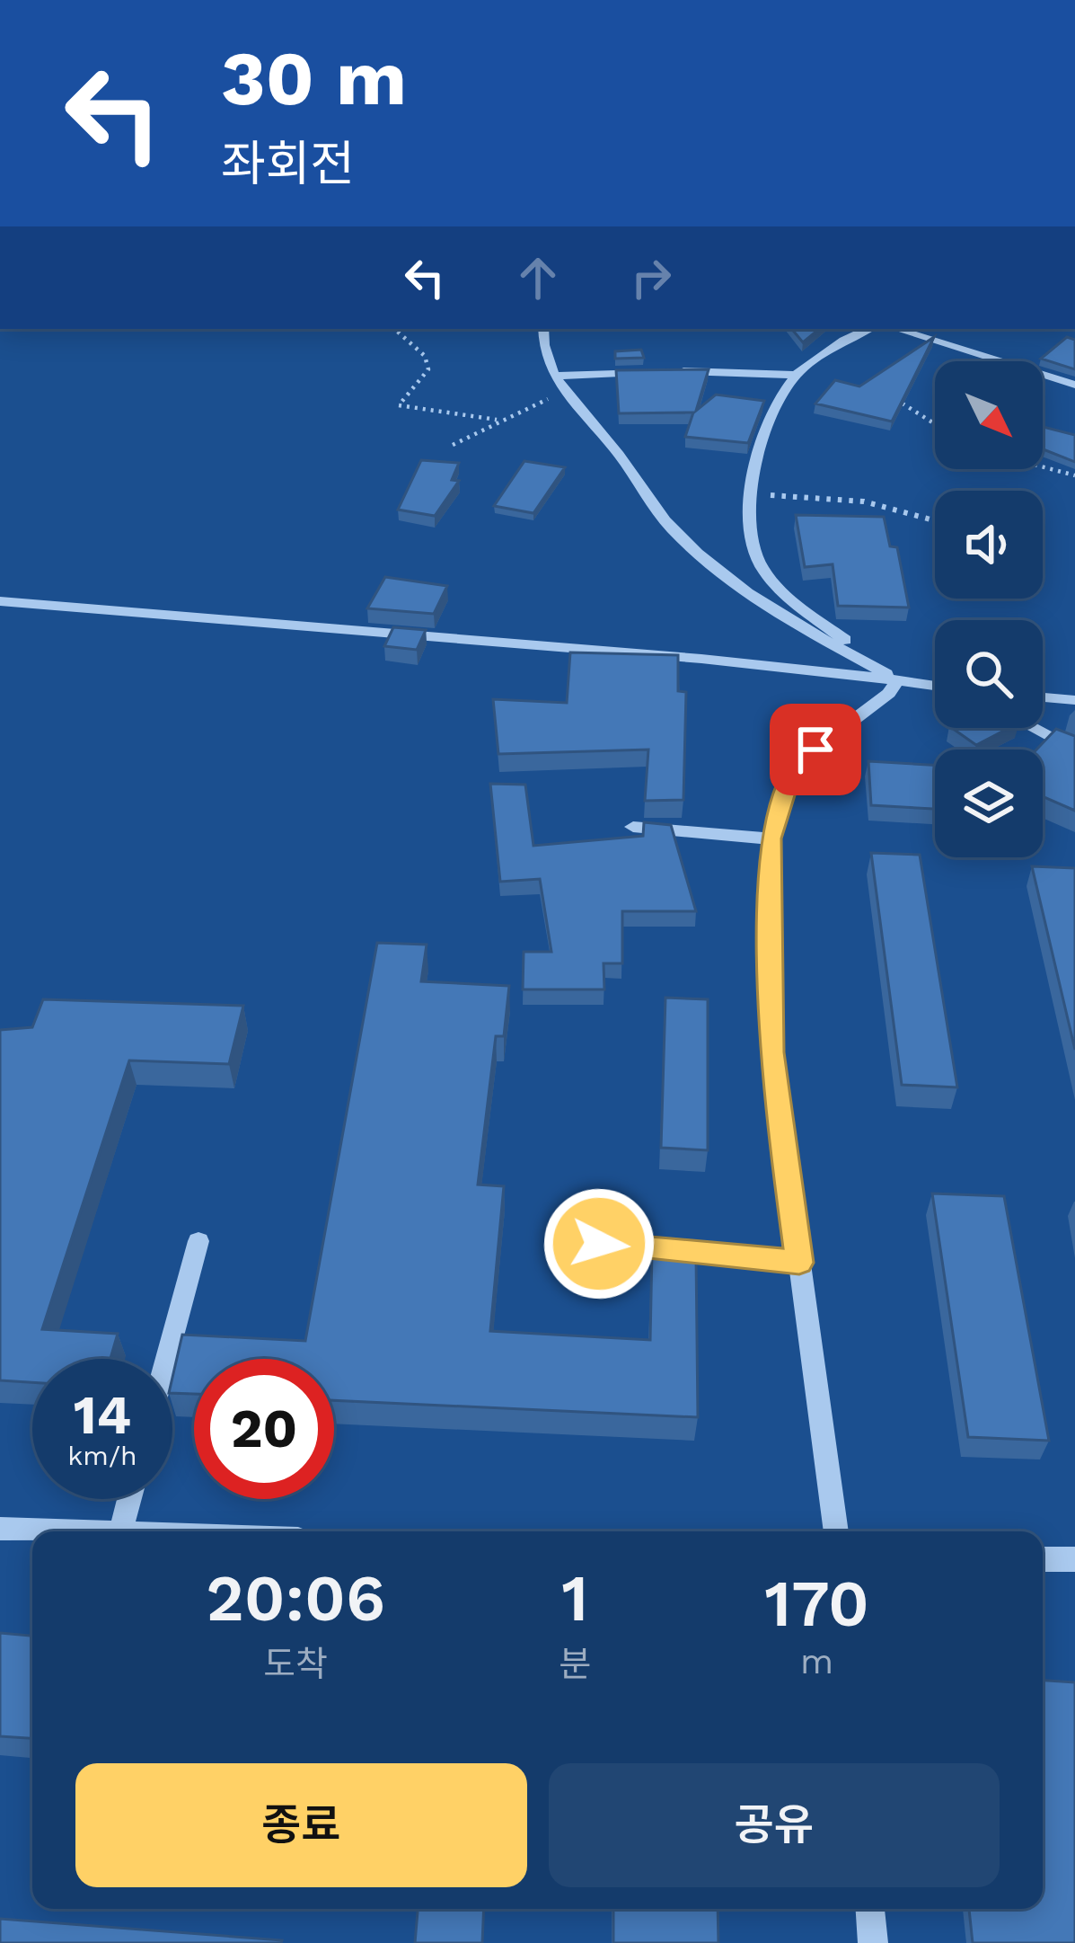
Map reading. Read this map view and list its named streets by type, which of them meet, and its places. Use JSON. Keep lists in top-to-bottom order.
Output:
{
  "north": "bottom right",
  "page": {
    "turn": ["30 m", "좌회전"],
    "speed": "14 km/h",
    "limit": "20",
    "eta": [
      "20:06",
      "도착",
      "1",
      "분",
      "170",
      "m"
    ],
    "buttons": ["종료", "공유"]
  }
}
